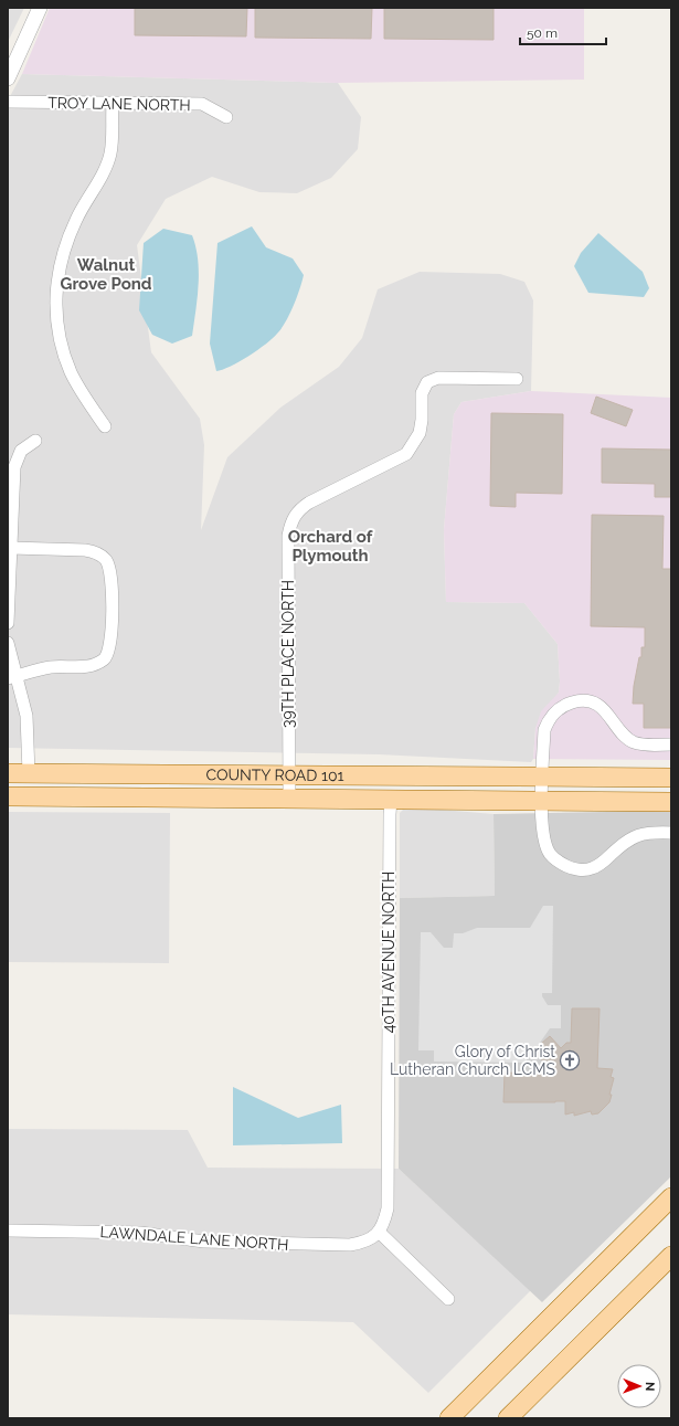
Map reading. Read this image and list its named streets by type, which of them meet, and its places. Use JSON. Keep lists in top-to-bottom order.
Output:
{
  "streets": {
    "main road": ["COUNTY ROAD 101"],
    "street": [
      "TROY LANE NORTH",
      "39TH PLACE NORTH",
      "40TH AVENUE NORTH",
      "LAWNDALE LANE NORTH"
    ]
  },
  "crossings": [
    ["39TH PLACE NORTH", "COUNTY ROAD 101"],
    ["COUNTY ROAD 101", "40TH AVENUE NORTH"],
    ["40TH AVENUE NORTH", "LAWNDALE LANE NORTH"]
  ],
  "districts": ["Walnut Grove Pond", "Orchard of Plymouth"],
  "places": {
    "church": ["Glory of Christ Lutheran Church LCMS"]
  },
  "scale_bar": "50 m",
  "north": "right"
}
